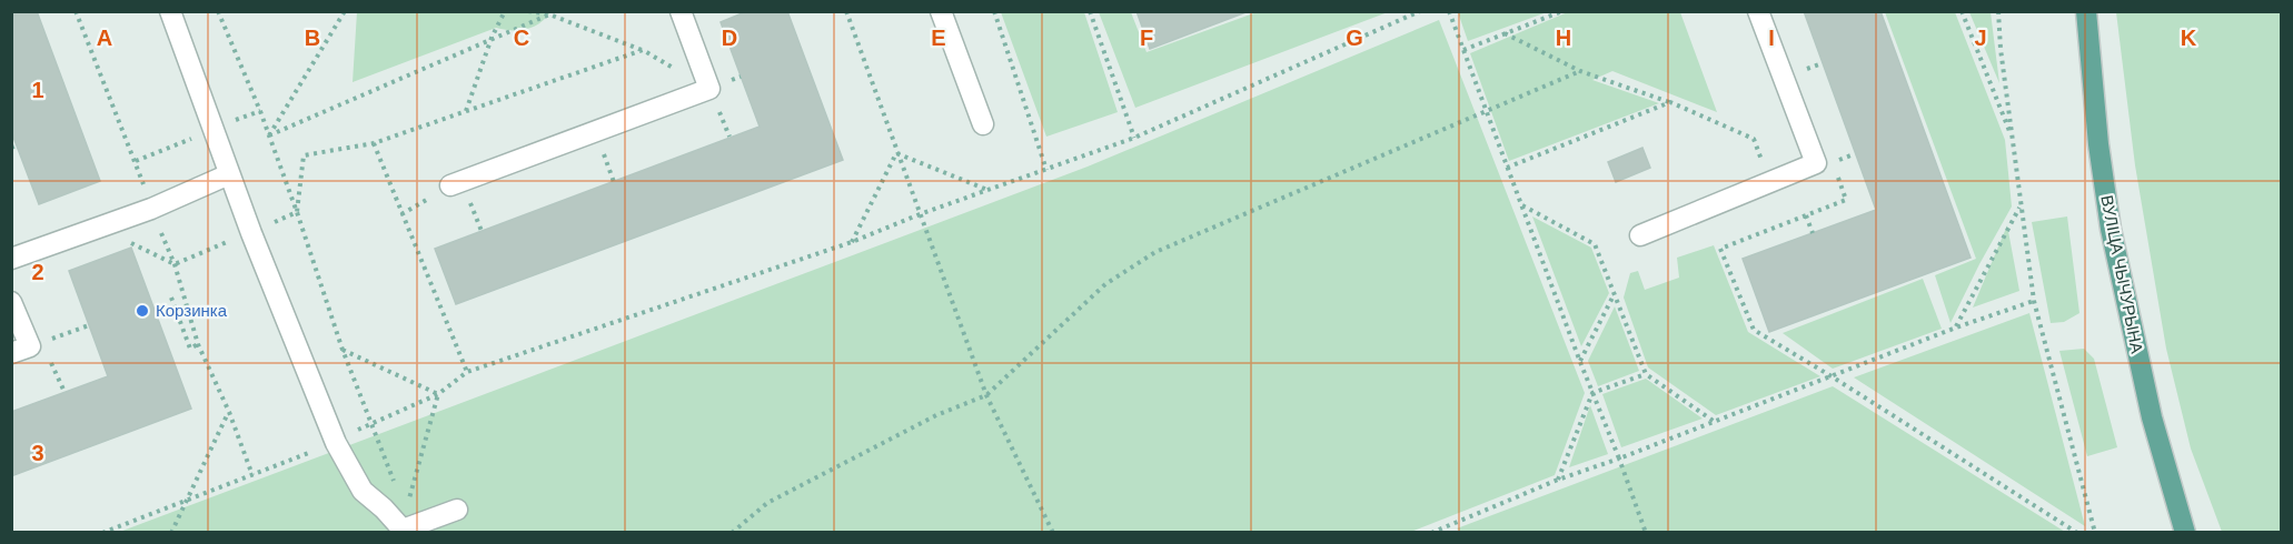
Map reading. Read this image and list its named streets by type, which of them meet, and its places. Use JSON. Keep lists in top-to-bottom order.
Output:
{
  "streets": {
    "main road": ["ВУЛІЦА ЧЫЧУРЫНА"]
  },
  "places": ["Корзинка"],
  "grid": {
    "columns": [
      "A",
      "B",
      "C",
      "D",
      "E",
      "F",
      "G",
      "H",
      "I",
      "J",
      "K"
    ],
    "rows": ["1", "2", "3"]
  }
}
